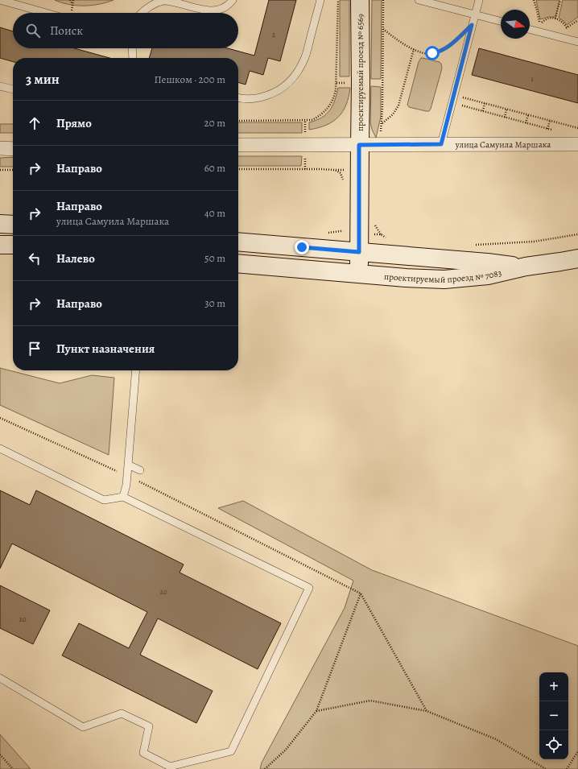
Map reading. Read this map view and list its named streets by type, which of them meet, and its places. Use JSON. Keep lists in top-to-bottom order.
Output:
{
  "streets": {
    "main road": ["проектируемый проезд № 6569", "проектируемый проезд № 7083"],
    "street": ["улица Самуила Маршака"]
  },
  "crossings": [
    ["проектируемый проезд № 6569", "улица Самуила Маршака"],
    ["проектируемый проезд № 6569", "проектируемый проезд № 7083"]
  ],
  "house_numbers": [
    "2",
    "1",
    "20",
    "20"
  ],
  "north": "right",
  "page": {
    "search": "Поиск",
    "heading": ["3 мин", "Пешком · 200 m"],
    "list": [
      ["Прямо", "20 m"],
      ["Направо", "60 m"],
      ["Направо", "улица Самуила Маршака", "40 m"],
      ["Налево", "50 m"],
      ["Направо", "30 m"],
      "Пункт назначения"
    ],
    "map_buttons": ["+", "−"]
  }
}
